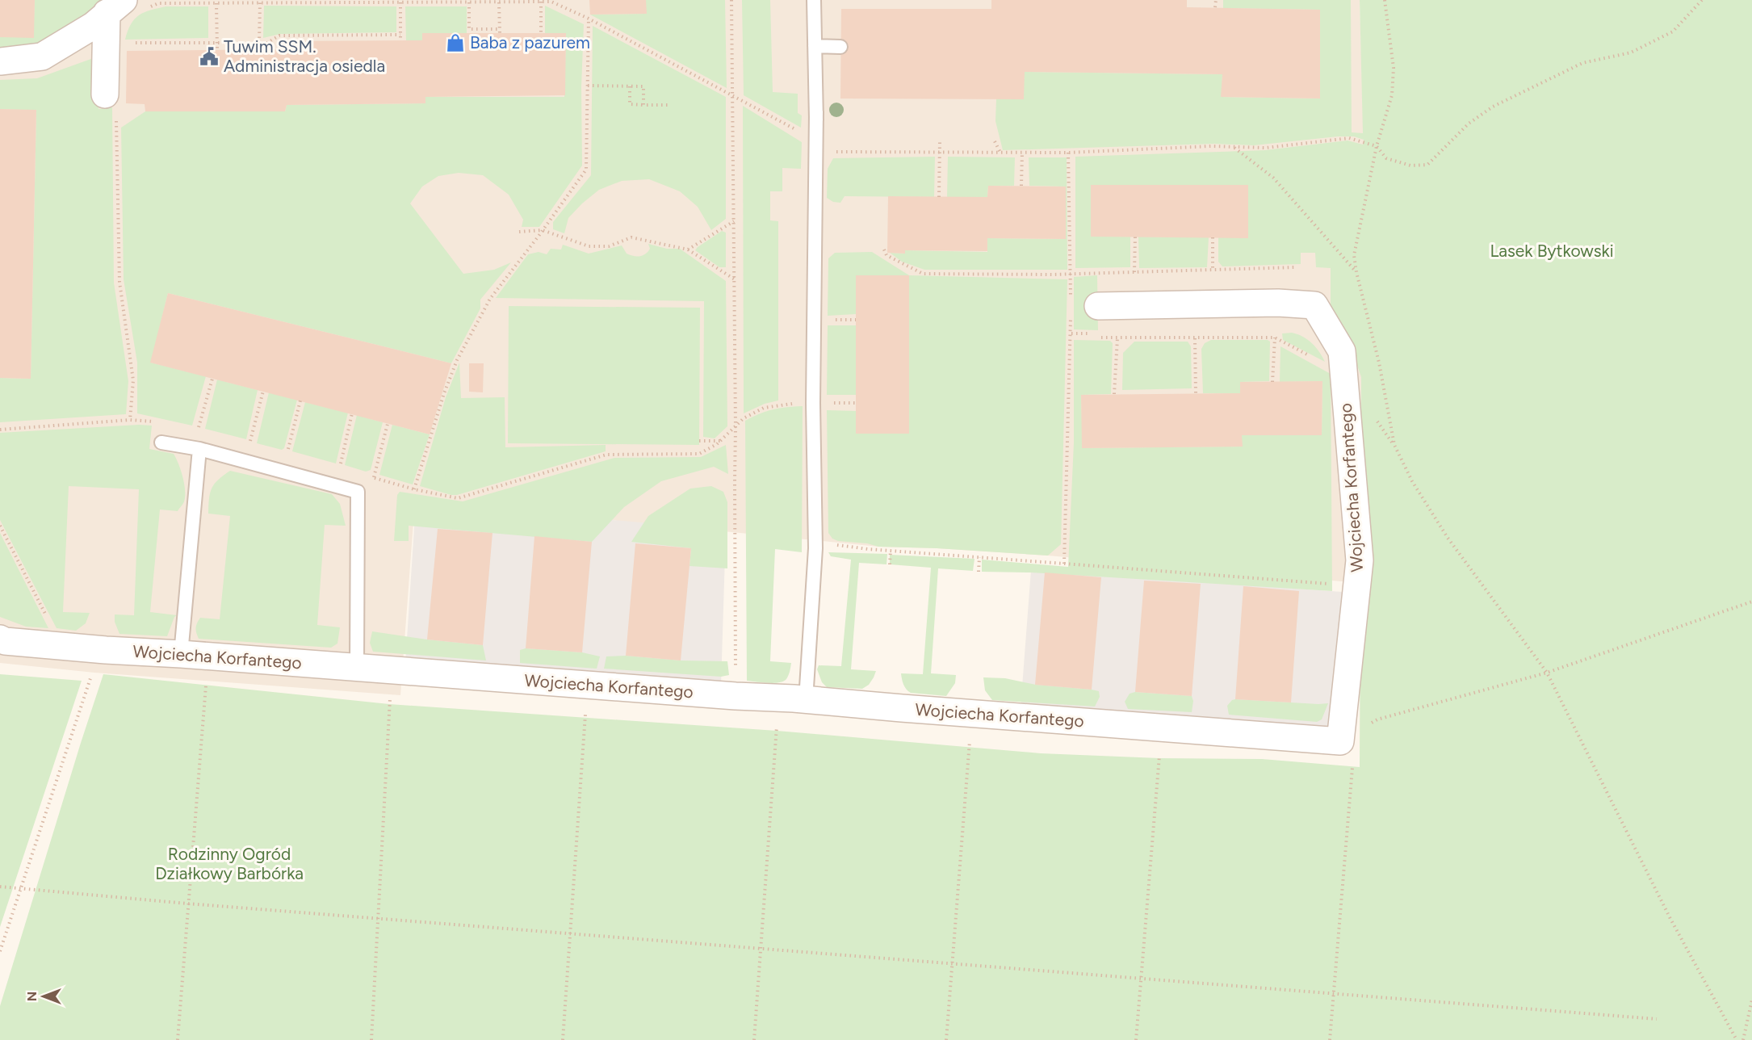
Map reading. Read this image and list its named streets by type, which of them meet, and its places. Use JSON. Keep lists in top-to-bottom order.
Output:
{
  "streets": {
    "street": ["Wojciecha Korfantego"]
  },
  "parks": ["Lasek Bytkowski", "Rodzinny Ogród Działkowy Barbórka"],
  "places": {
    "shop": ["Baba z pazurem"],
    "public building": ["Tuwim SSM. Administracja osiedla"]
  },
  "north": "left"
}
